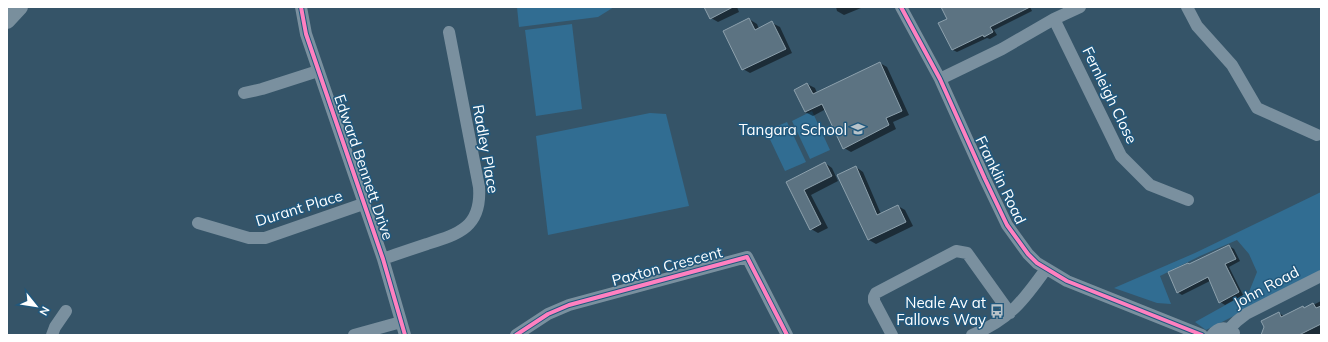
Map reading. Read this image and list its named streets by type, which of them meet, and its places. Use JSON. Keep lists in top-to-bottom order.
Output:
{
  "streets": {
    "street": [
      "Fernleigh Close",
      "Radley Place",
      "Edward Bennett Drive",
      "Franklin Road",
      "Durant Place",
      "Paxton Crescent",
      "John Road"
    ]
  },
  "crossings": [
    ["Radley Place", "Edward Bennett Drive"],
    ["Edward Bennett Drive", "Durant Place"]
  ],
  "places": {
    "school or university": ["Tangara School"],
    "bus stop": ["Neale Av at Fallows Way"]
  },
  "north": "bottom right"
}
